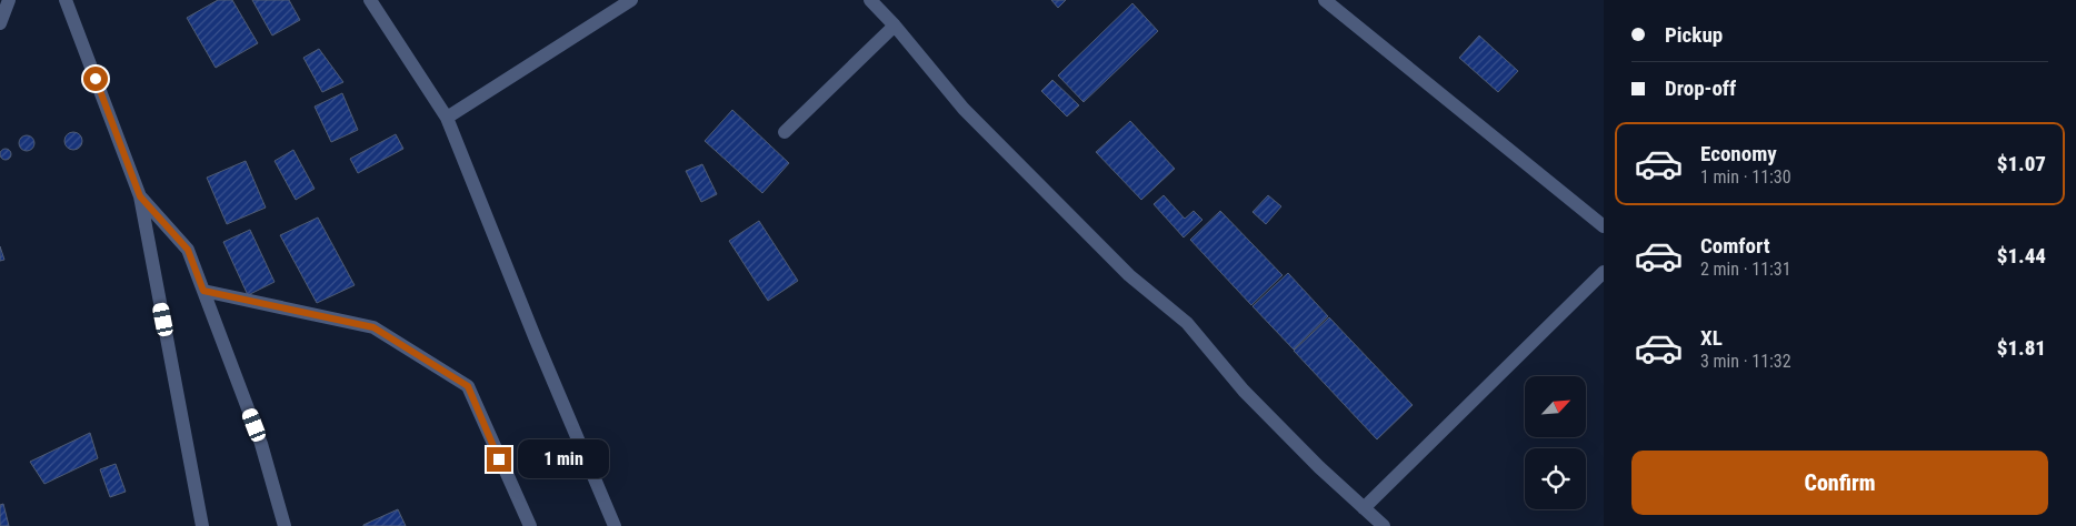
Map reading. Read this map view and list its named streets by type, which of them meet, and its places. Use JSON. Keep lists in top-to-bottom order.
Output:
{
  "north": "top right",
  "page": {
    "banner": ["Pickup", "Drop-off"],
    "list": [
      {
        "name": "Economy",
        "note": "1 min · 11:30",
        "value": "$1.07"
      },
      {
        "name": "Comfort",
        "note": "2 min · 11:31",
        "value": "$1.44"
      },
      {
        "name": "XL",
        "note": "3 min · 11:32",
        "value": "$1.81"
      }
    ],
    "bubble": "1 min",
    "buttons": "Confirm"
  }
}
